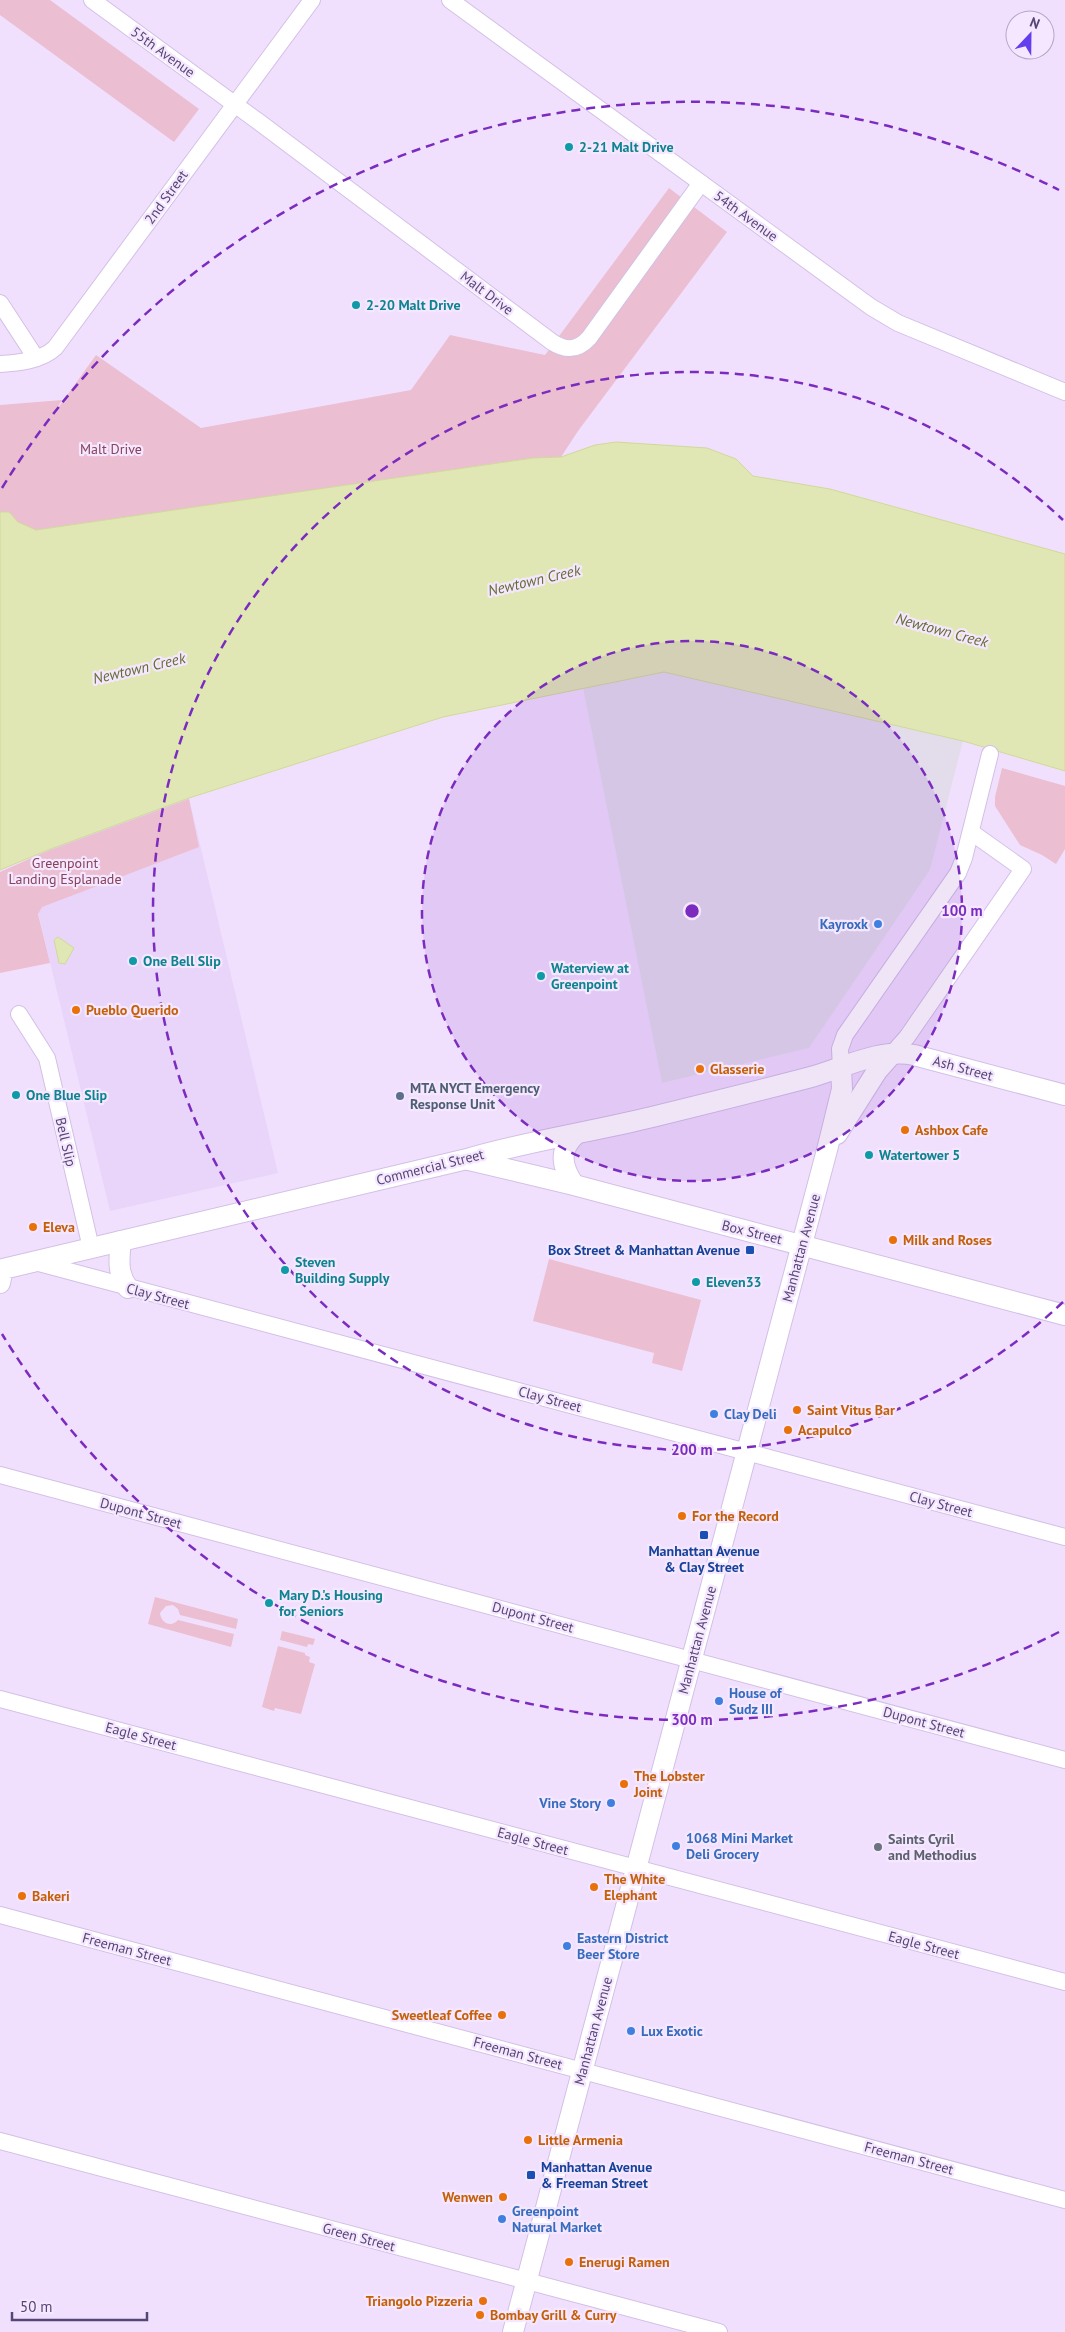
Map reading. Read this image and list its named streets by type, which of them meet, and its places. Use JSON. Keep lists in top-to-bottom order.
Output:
{
  "streets": {
    "street": [
      "55th Avenue",
      "2nd Street",
      "54th Avenue",
      "Malt Drive",
      "Ash Street",
      "Bell Slip",
      "Commercial Street",
      "Box Street",
      "Manhattan Avenue",
      "Clay Street",
      "Dupont Street",
      "Eagle Street",
      "Freeman Street",
      "Green Street"
    ]
  },
  "crossings": [
    ["55th Avenue", "2nd Street"],
    ["55th Avenue", "Malt Drive"],
    ["2nd Street", "Malt Drive"],
    ["54th Avenue", "Malt Drive"],
    ["Ash Street", "Commercial Street"],
    ["Ash Street", "Manhattan Avenue"],
    ["Bell Slip", "Commercial Street"],
    ["Commercial Street", "Box Street"],
    ["Commercial Street", "Manhattan Avenue"],
    ["Commercial Street", "Clay Street"],
    ["Box Street", "Manhattan Avenue"],
    ["Manhattan Avenue", "Clay Street"],
    ["Manhattan Avenue", "Dupont Street"],
    ["Manhattan Avenue", "Eagle Street"],
    ["Manhattan Avenue", "Freeman Street"],
    ["Manhattan Avenue", "Green Street"]
  ],
  "water": ["Newtown Creek"],
  "parks": ["Malt Drive", "Greenpoint Landing Esplanade"],
  "places": {
    "other": [
      "2-21 Malt Drive",
      "2-20 Malt Drive",
      "Kayroxk",
      "One Bell Slip",
      "Waterview at Greenpoint",
      "Pueblo Querido",
      "Glasserie",
      "One Blue Slip",
      "MTA NYCT Emergency Response Unit",
      "Ashbox Cafe",
      "Watertower 5",
      "Eleva",
      "Milk and Roses",
      "Steven Building Supply",
      "Eleven33",
      "Saint Vitus Bar",
      "Clay Deli",
      "Acapulco",
      "For the Record",
      "Mary D.'s Housing for Seniors",
      "House of Sudz III",
      "The Lobster Joint",
      "Vine Story",
      "1068 Mini Market Deli Grocery",
      "Saints Cyril and Methodius",
      "The White Elephant",
      "Bakeri",
      "Eastern District Beer Store",
      "Sweetleaf Coffee",
      "Lux Exotic",
      "Little Armenia",
      "Wenwen",
      "Greenpoint Natural Market",
      "Enerugi Ramen",
      "Triangolo Pizzeria",
      "Bombay Grill & Curry"
    ],
    "transit": ["Box Street & Manhattan Avenue", "Manhattan Avenue & Clay Street", "Manhattan Avenue & Freeman Street"]
  },
  "scale_bar": "50 m",
  "north": "top",
  "rings": ["100 m", "200 m", "300 m"]
}
